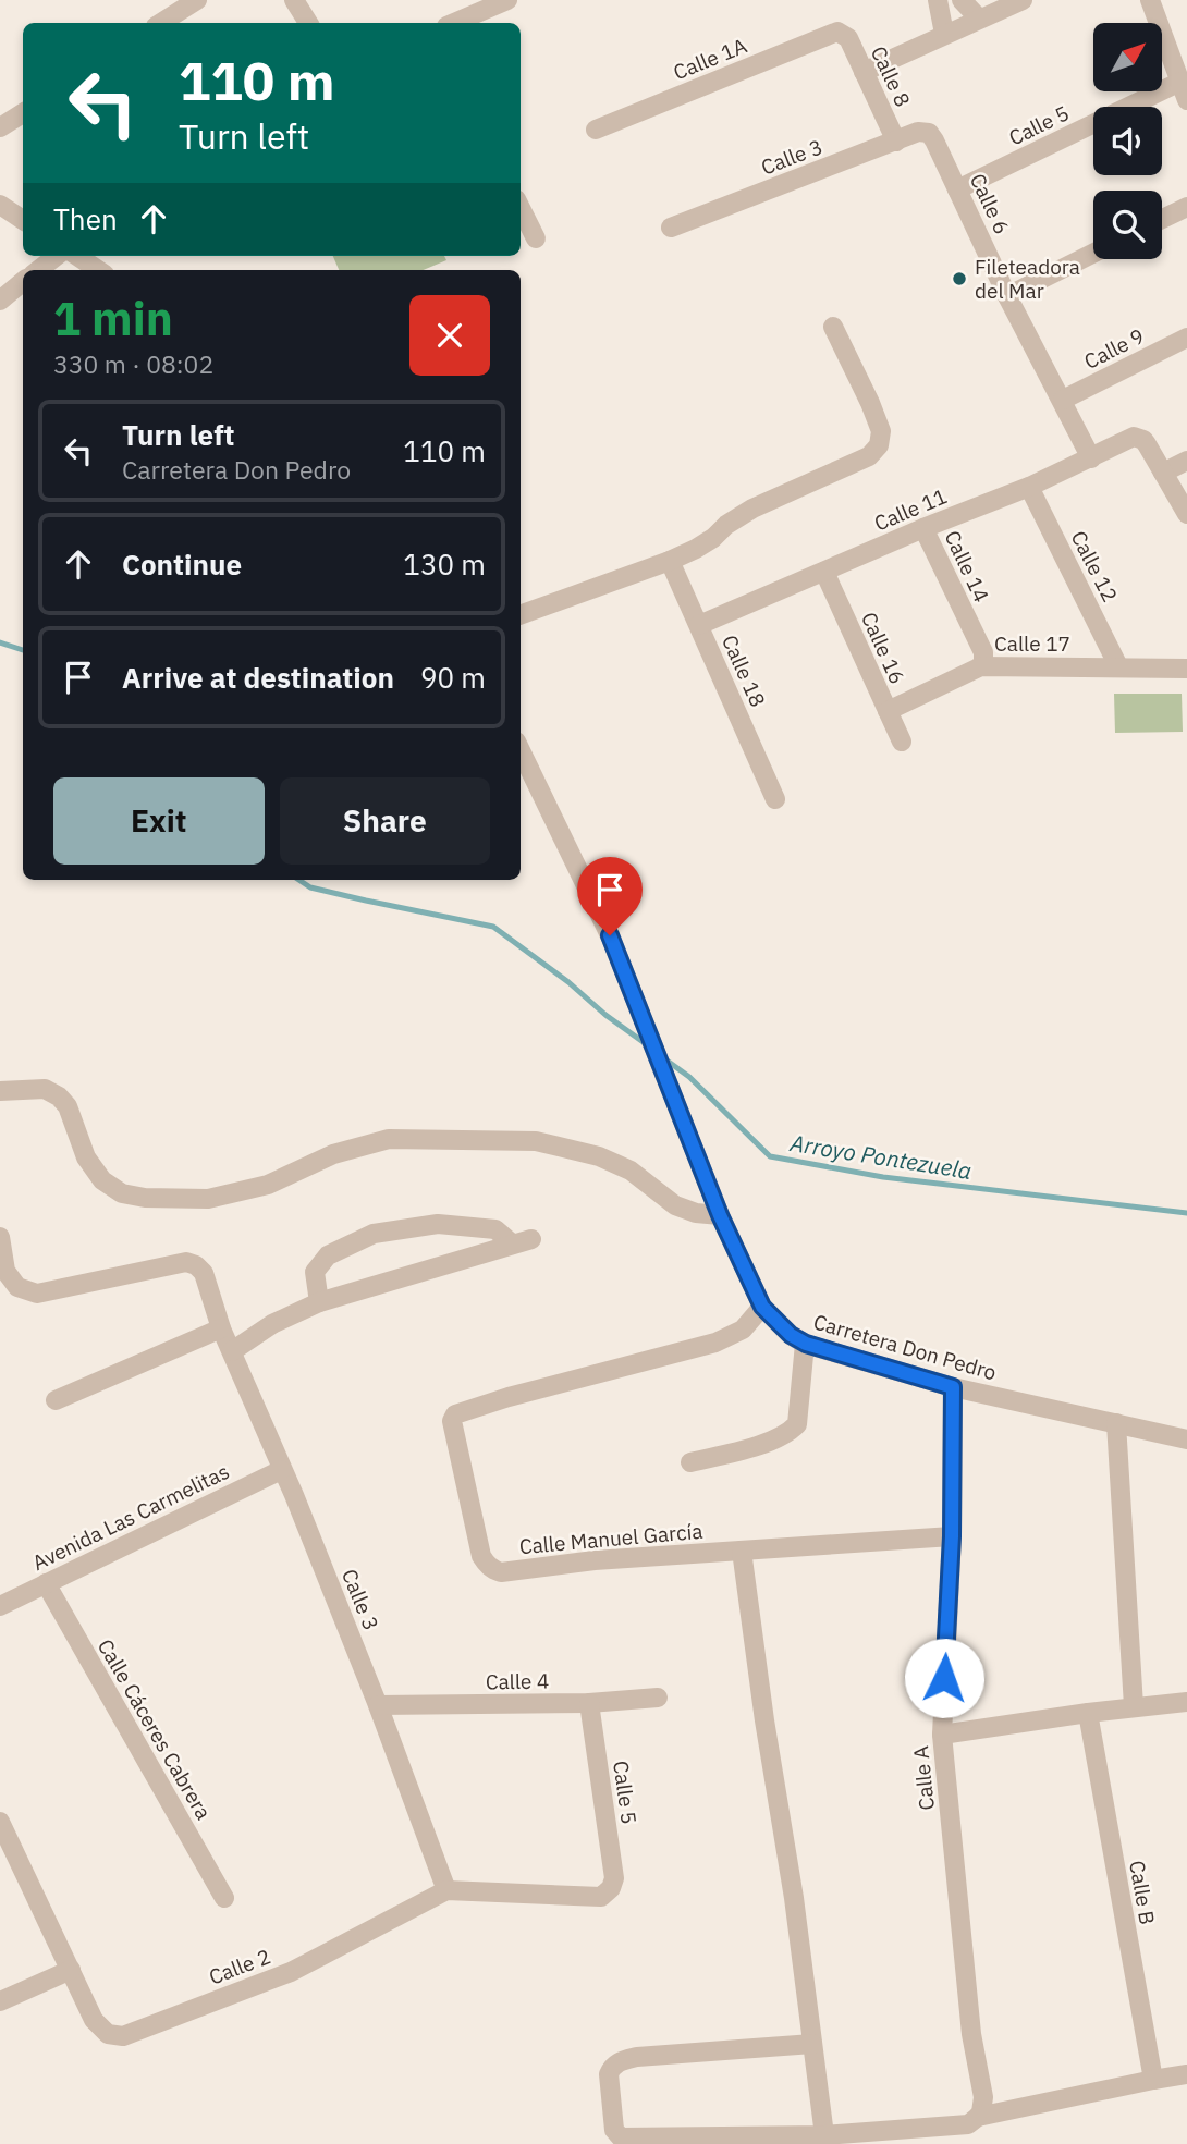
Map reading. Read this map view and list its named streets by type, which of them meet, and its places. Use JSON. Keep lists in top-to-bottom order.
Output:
{
  "streets": {
    "street": [
      "Calle 1A",
      "Calle 8",
      "Calle 5",
      "Calle 3",
      "Calle 6",
      "Calle 9",
      "Calle 11",
      "Calle 14",
      "Calle 12",
      "Calle 17",
      "Calle 16",
      "Calle 18",
      "Carretera Don Pedro",
      "Avenida Las Carmelitas",
      "Calle Manuel García",
      "Calle 4",
      "Calle Cáceres Cabrera",
      "Calle A",
      "Calle B",
      "Calle 2"
    ]
  },
  "crossings": [
    ["Calle 1A", "Calle 8"],
    ["Calle 8", "Calle 3"],
    ["Calle 5", "Calle 3"],
    ["Calle 5", "Calle 6"],
    ["Calle 5", "Calle 4"],
    ["Calle 5", "Calle 2"],
    ["Calle 3", "Calle 6"],
    ["Calle 3", "Avenida Las Carmelitas"],
    ["Calle 3", "Calle 4"],
    ["Calle 3", "Calle 2"],
    ["Calle 6", "Calle 9"],
    ["Calle 6", "Calle 11"],
    ["Calle 11", "Calle 14"],
    ["Calle 11", "Calle 12"],
    ["Calle 11", "Calle 16"],
    ["Calle 11", "Calle 18"],
    ["Calle 14", "Calle 17"],
    ["Calle 12", "Calle 17"],
    ["Calle 17", "Calle 16"],
    ["Carretera Don Pedro", "Calle Manuel García"],
    ["Carretera Don Pedro", "Calle A"],
    ["Avenida Las Carmelitas", "Calle Cáceres Cabrera"],
    ["Calle Manuel García", "Calle A"]
  ],
  "water": ["Arroyo Pontezuela"],
  "places": ["Fileteadora del Mar"],
  "north": "top right",
  "page": {
    "turn": ["110 m", "Turn left"],
    "then": "Then",
    "heading": ["1 min", "330 m · 08:02"],
    "list": [
      {
        "name": "Turn left",
        "note": "Carretera Don Pedro",
        "value": "110 m"
      },
      {
        "name": "Continue",
        "value": "130 m"
      },
      {
        "name": "Arrive at destination",
        "value": "90 m"
      }
    ],
    "buttons": ["Exit", "Share"]
  }
}
